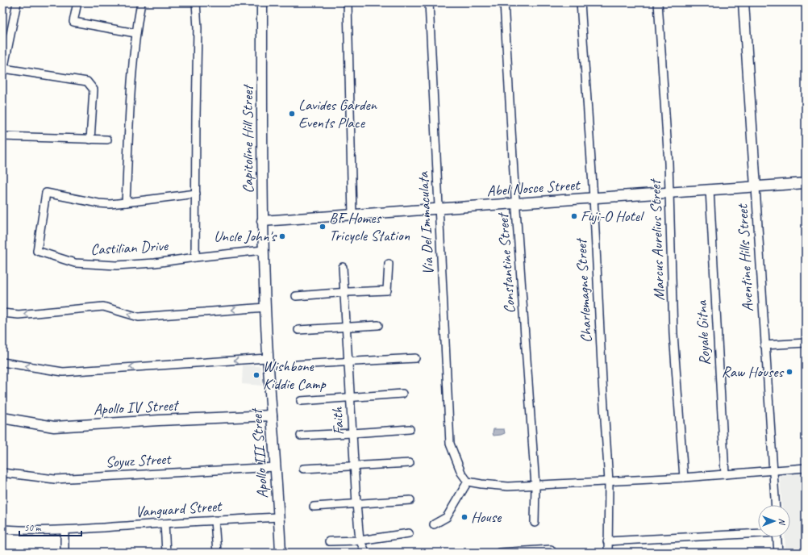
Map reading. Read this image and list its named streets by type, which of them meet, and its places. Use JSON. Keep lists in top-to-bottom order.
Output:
{
  "streets": {
    "street": [
      "Capitoline Hill Street",
      "Abel Nosce Street",
      "Via Del Immaculata",
      "Marcus Aurelius Street",
      "Castilian Drive",
      "Aventine Hills Street",
      "Constantine Street",
      "Charlemagne Street",
      "Royale Gitna",
      "Apollo IV Street",
      "Faith",
      "Apollo III Street",
      "Soyuz Street",
      "Vanguard Street"
    ]
  },
  "crossings": [
    ["Capitoline Hill Street", "Abel Nosce Street"],
    ["Capitoline Hill Street", "Castilian Drive"],
    ["Capitoline Hill Street", "Apollo III Street"],
    ["Abel Nosce Street", "Via Del Immaculata"],
    ["Abel Nosce Street", "Marcus Aurelius Street"],
    ["Abel Nosce Street", "Aventine Hills Street"],
    ["Abel Nosce Street", "Constantine Street"],
    ["Abel Nosce Street", "Charlemagne Street"],
    ["Abel Nosce Street", "Royale Gitna"],
    ["Apollo IV Street", "Apollo III Street"],
    ["Apollo III Street", "Soyuz Street"],
    ["Apollo III Street", "Vanguard Street"]
  ],
  "places": [
    "Lavides Garden Events Place",
    "Fuji-O Hotel",
    "BF Homes Tricycle Station",
    "Uncle John's",
    "Raw Houses",
    "Wishbone Kiddie Camp",
    "House"
  ],
  "scale_bar": "50 m",
  "north": "right"
}
